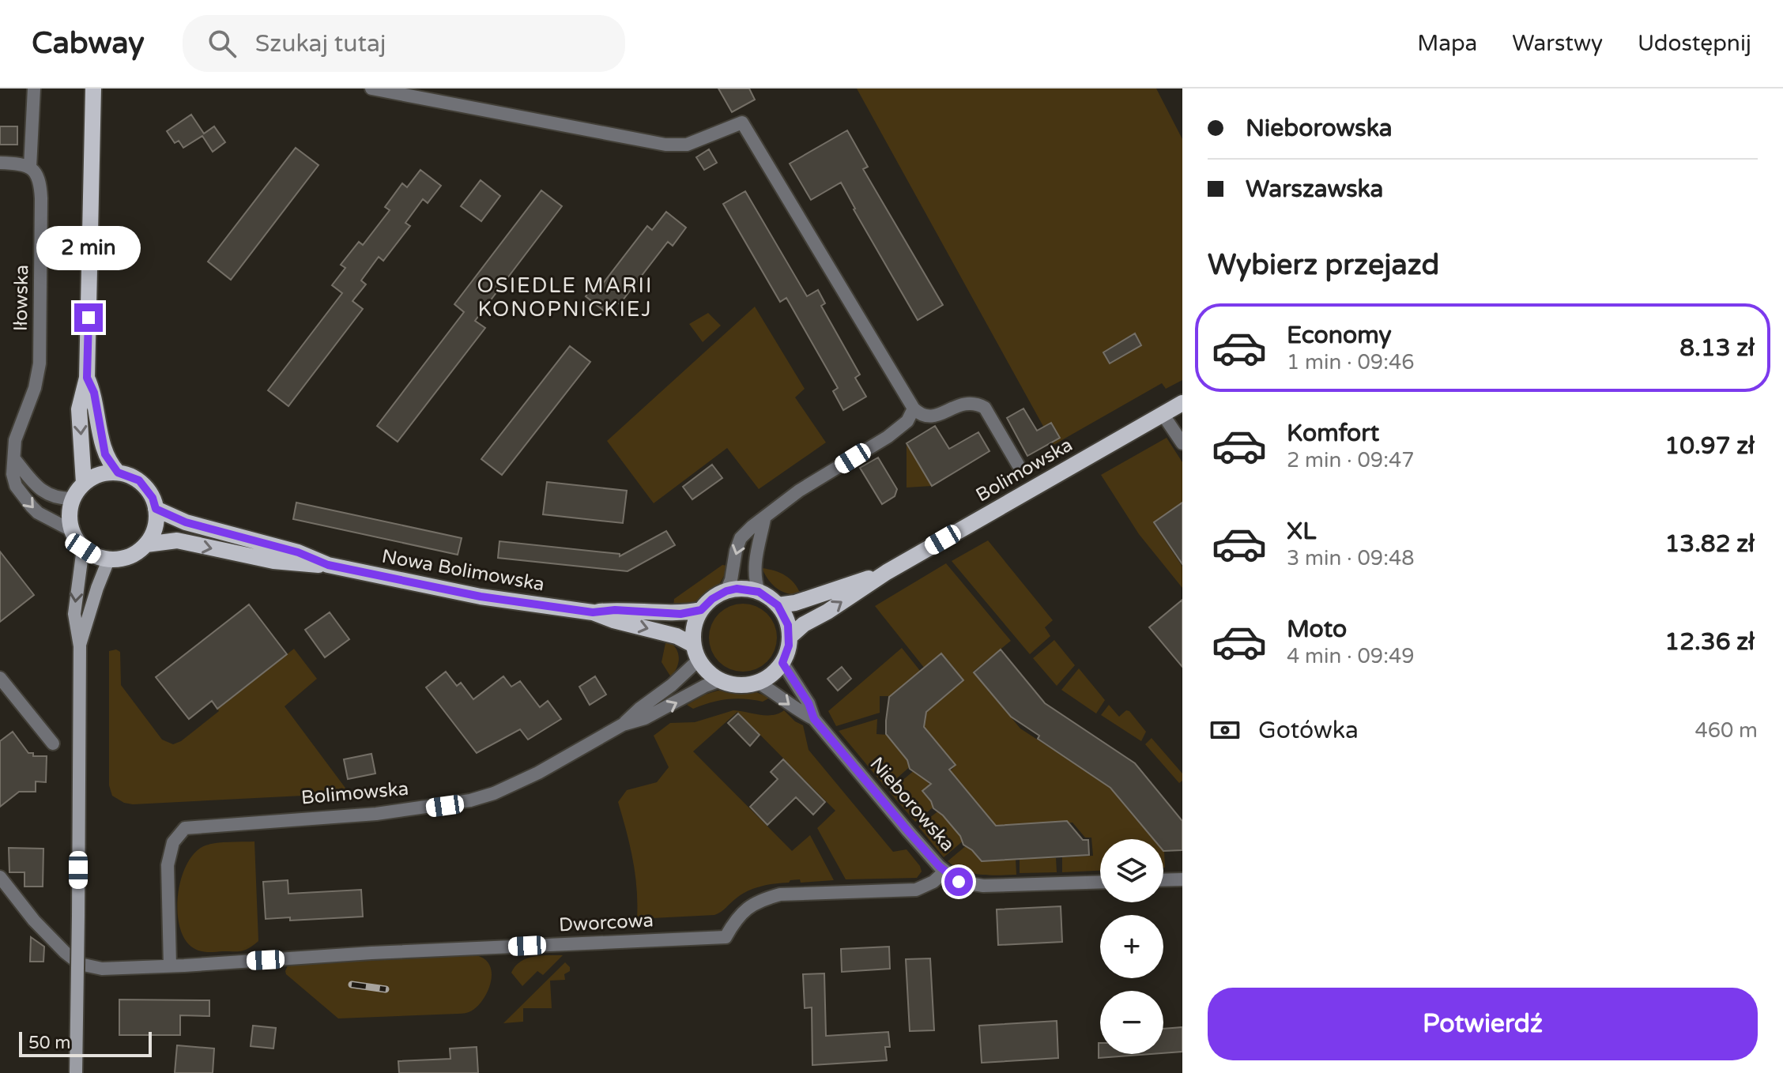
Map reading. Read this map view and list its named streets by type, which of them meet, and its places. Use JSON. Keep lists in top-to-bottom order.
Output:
{
  "streets": {
    "main road": ["Bolimowska", "Nowa Bolimowska"],
    "street": ["Iłowska", "Nieborowska", "Dworcowa"]
  },
  "crossings": [
    ["Iłowska", "Nowa Bolimowska"],
    ["Bolimowska", "Nowa Bolimowska"],
    ["Bolimowska", "Nieborowska"],
    ["Bolimowska", "Dworcowa"],
    ["Nowa Bolimowska", "Nieborowska"],
    ["Nieborowska", "Dworcowa"]
  ],
  "districts": ["OSIEDLE MARII KONOPNICKIEJ"],
  "scale_bar": "50 m",
  "page": {
    "header": "Cabway",
    "search": "Szukaj tutaj",
    "nav": ["Mapa", "Warstwy", "Udostępnij"],
    "banner": ["Nieborowska", "Warszawska"],
    "bubble": "2 min",
    "heading": "Wybierz przejazd",
    "list": [
      {
        "name": "Economy",
        "note": "1 min · 09:46",
        "value": "8.13 zł"
      },
      {
        "name": "Komfort",
        "note": "2 min · 09:47",
        "value": "10.97 zł"
      },
      {
        "name": "XL",
        "note": "3 min · 09:48",
        "value": "13.82 zł"
      },
      {
        "name": "Moto",
        "note": "4 min · 09:49",
        "value": "12.36 zł"
      }
    ],
    "pay": ["Gotówka", "460 m"],
    "map_buttons": ["+", "−"],
    "buttons": "Potwierdź",
    "scale": "50 m"
  }
}
